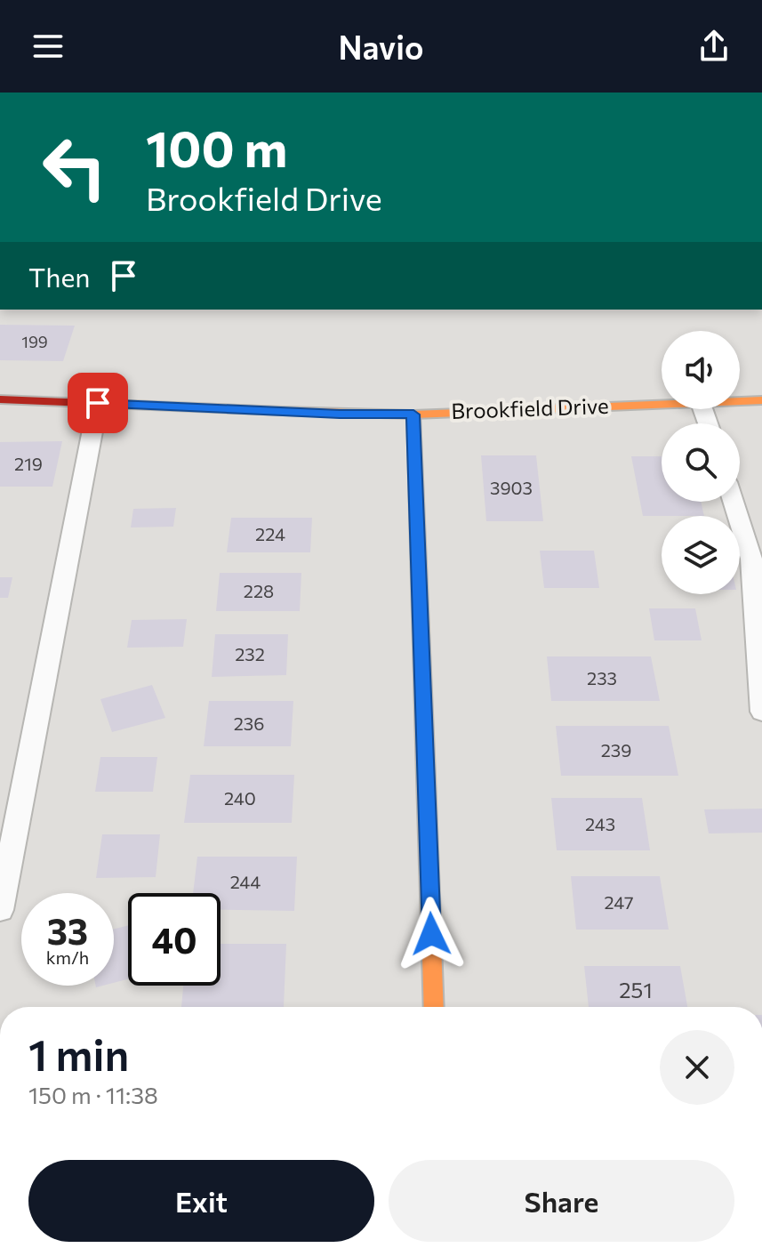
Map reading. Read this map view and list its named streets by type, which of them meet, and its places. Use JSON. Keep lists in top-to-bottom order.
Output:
{
  "streets": {
    "street": ["Brookfield Drive"]
  },
  "house_numbers": [
    "199",
    "219",
    "3903",
    "224",
    "228",
    "232",
    "233",
    "236",
    "239",
    "240",
    "243",
    "244",
    "247",
    "251"
  ],
  "page": {
    "header": "Navio",
    "turn": ["100 m", "Brookfield Drive"],
    "then": "Then",
    "speed": "33 km/h",
    "limit": "40",
    "heading": ["1 min", "150 m · 11:38"],
    "buttons": ["Exit", "Share"]
  }
}
